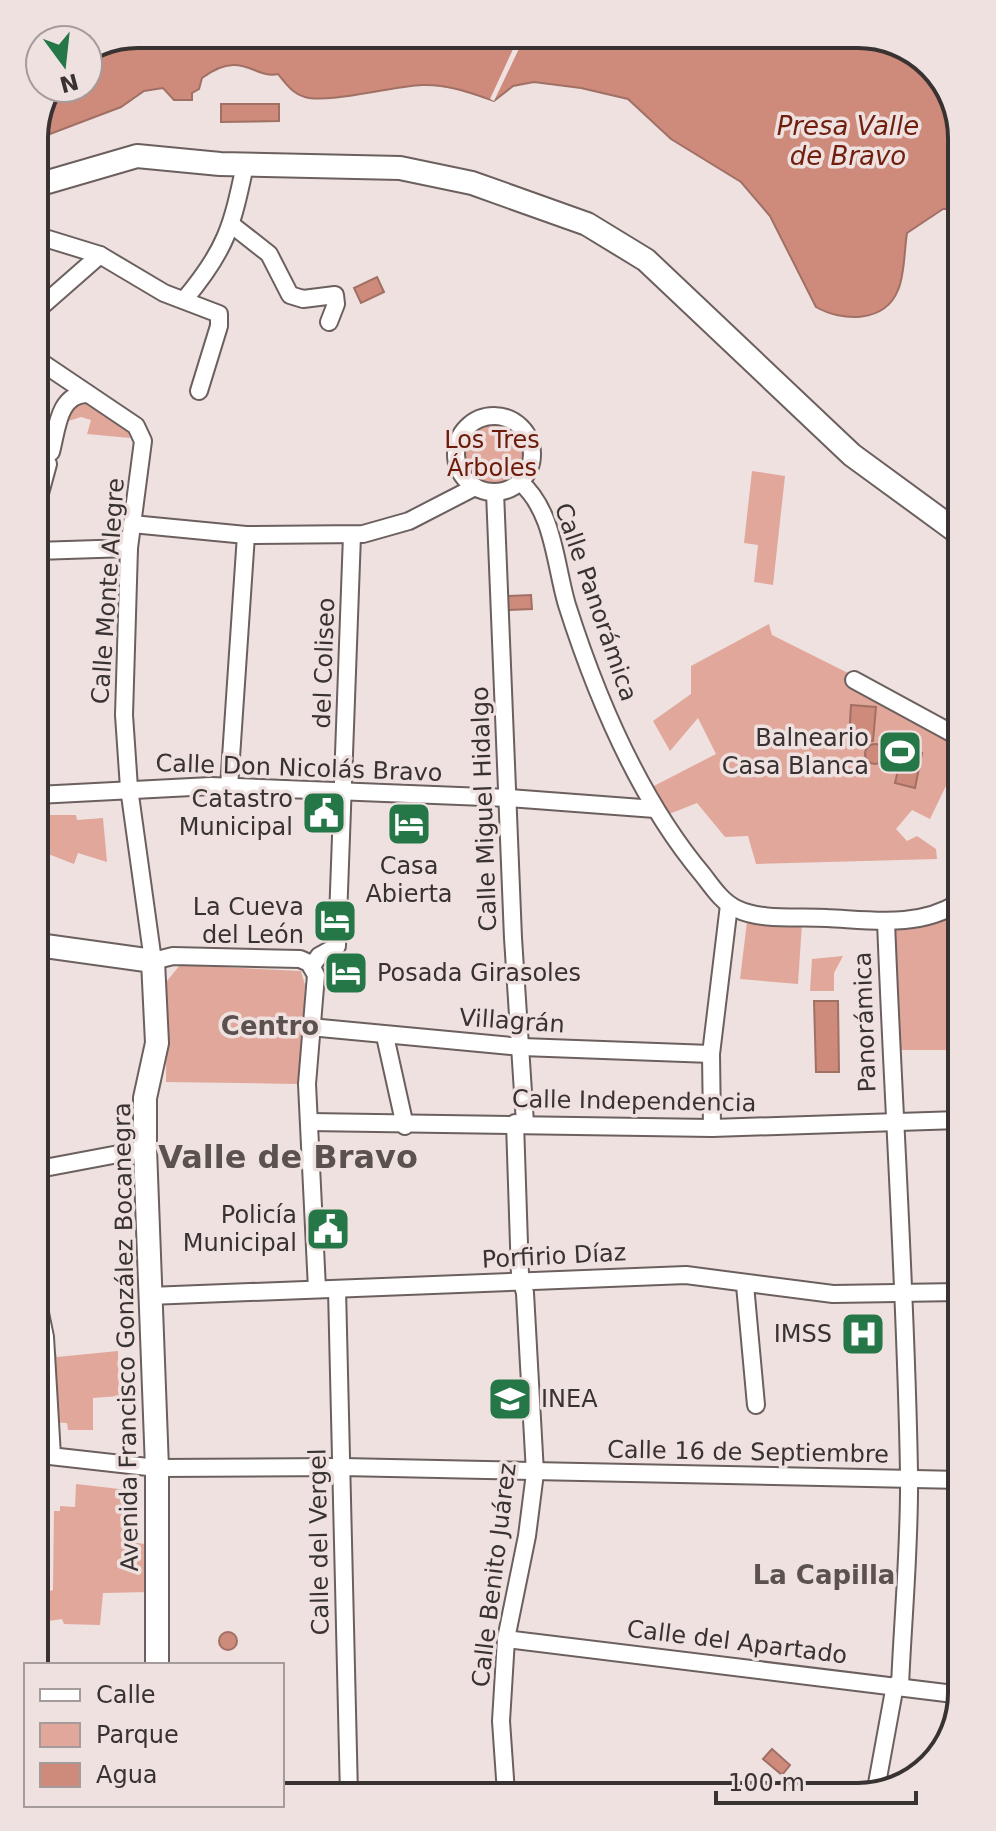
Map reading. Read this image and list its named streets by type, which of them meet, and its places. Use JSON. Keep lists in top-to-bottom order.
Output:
{
  "streets": {
    "main road": ["Avenida Francisco González Bocanegra"],
    "street": [
      "Calle Monte Alegre",
      "Calle Panorámica",
      "del Coliseo",
      "Calle Don Nicolás Bravo",
      "Calle Miguel Hidalgo",
      "Villagrán",
      "Panorámica",
      "Calle Independencia",
      "Porfirio Díaz",
      "Calle 16 de Septiembre",
      "Calle del Vergel",
      "Calle Benito Juárez",
      "Calle del Apartado"
    ]
  },
  "crossings": [
    ["Calle Monte Alegre", "Calle Don Nicolás Bravo"],
    ["Calle Monte Alegre", "Avenida Francisco González Bocanegra"],
    ["Calle Panorámica", "Calle Don Nicolás Bravo"],
    ["Calle Panorámica", "Calle Miguel Hidalgo"],
    ["del Coliseo", "Calle Don Nicolás Bravo"],
    ["Calle Don Nicolás Bravo", "Calle Miguel Hidalgo"],
    ["Calle Miguel Hidalgo", "Villagrán"],
    ["Calle Miguel Hidalgo", "Calle Independencia"],
    ["Calle Miguel Hidalgo", "Calle Benito Juárez"],
    ["Panorámica", "Calle Independencia"],
    ["Panorámica", "Porfirio Díaz"],
    ["Panorámica", "Calle 16 de Septiembre"],
    ["Panorámica", "Calle del Apartado"],
    ["Calle Independencia", "Calle Benito Juárez"],
    ["Porfirio Díaz", "Avenida Francisco González Bocanegra"],
    ["Porfirio Díaz", "Calle del Vergel"],
    ["Porfirio Díaz", "Calle Benito Juárez"],
    ["Avenida Francisco González Bocanegra", "Calle 16 de Septiembre"],
    ["Calle 16 de Septiembre", "Calle del Vergel"],
    ["Calle 16 de Septiembre", "Calle Benito Juárez"],
    ["Calle Benito Juárez", "Calle del Apartado"]
  ],
  "districts": ["Centro", "Valle de Bravo", "La Capilla"],
  "water": ["Presa Valle de Bravo"],
  "parks": ["Los Tres Árboles"],
  "places": {
    "sports": ["Balneario Casa Blanca"],
    "public building": ["Catastro Municipal", "Policía Municipal"],
    "hotel": ["Casa Abierta", "La Cueva del León", "Posada Girasoles"],
    "hospital": ["IMSS"],
    "school or university": ["INEA"]
  },
  "legend": ["Calle", "Parque", "Agua"],
  "scale_bar": "100 m",
  "north": "bottom"
}
